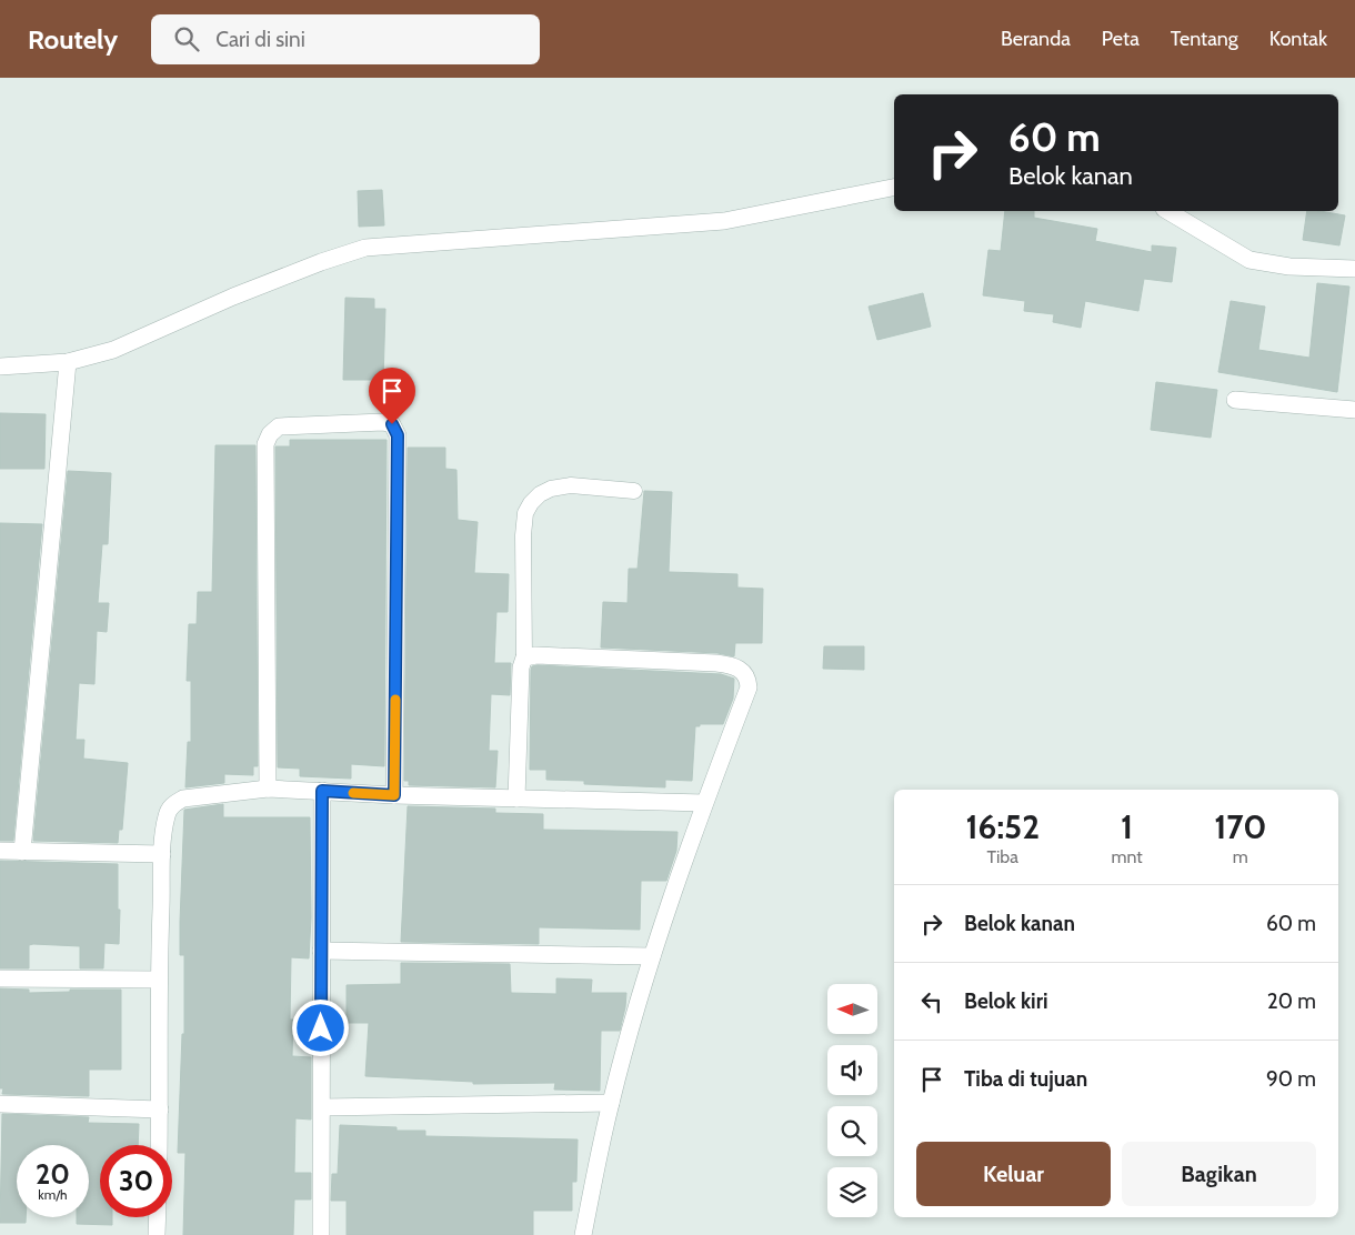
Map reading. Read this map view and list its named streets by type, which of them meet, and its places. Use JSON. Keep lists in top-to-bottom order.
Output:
{
  "north": "left",
  "page": {
    "header": "Routely",
    "search": "Cari di sini",
    "nav": [
      "Beranda",
      "Peta",
      "Tentang",
      "Kontak"
    ],
    "turn": ["60 m", "Belok kanan"],
    "eta": [
      "16:52",
      "Tiba",
      "1",
      "mnt",
      "170",
      "m"
    ],
    "list": [
      {
        "name": "Belok kanan",
        "value": "60 m"
      },
      {
        "name": "Belok kiri",
        "value": "20 m"
      },
      {
        "name": "Tiba di tujuan",
        "value": "90 m"
      }
    ],
    "buttons": ["Keluar", "Bagikan"],
    "speed": "20 km/h",
    "limit": "30"
  }
}
